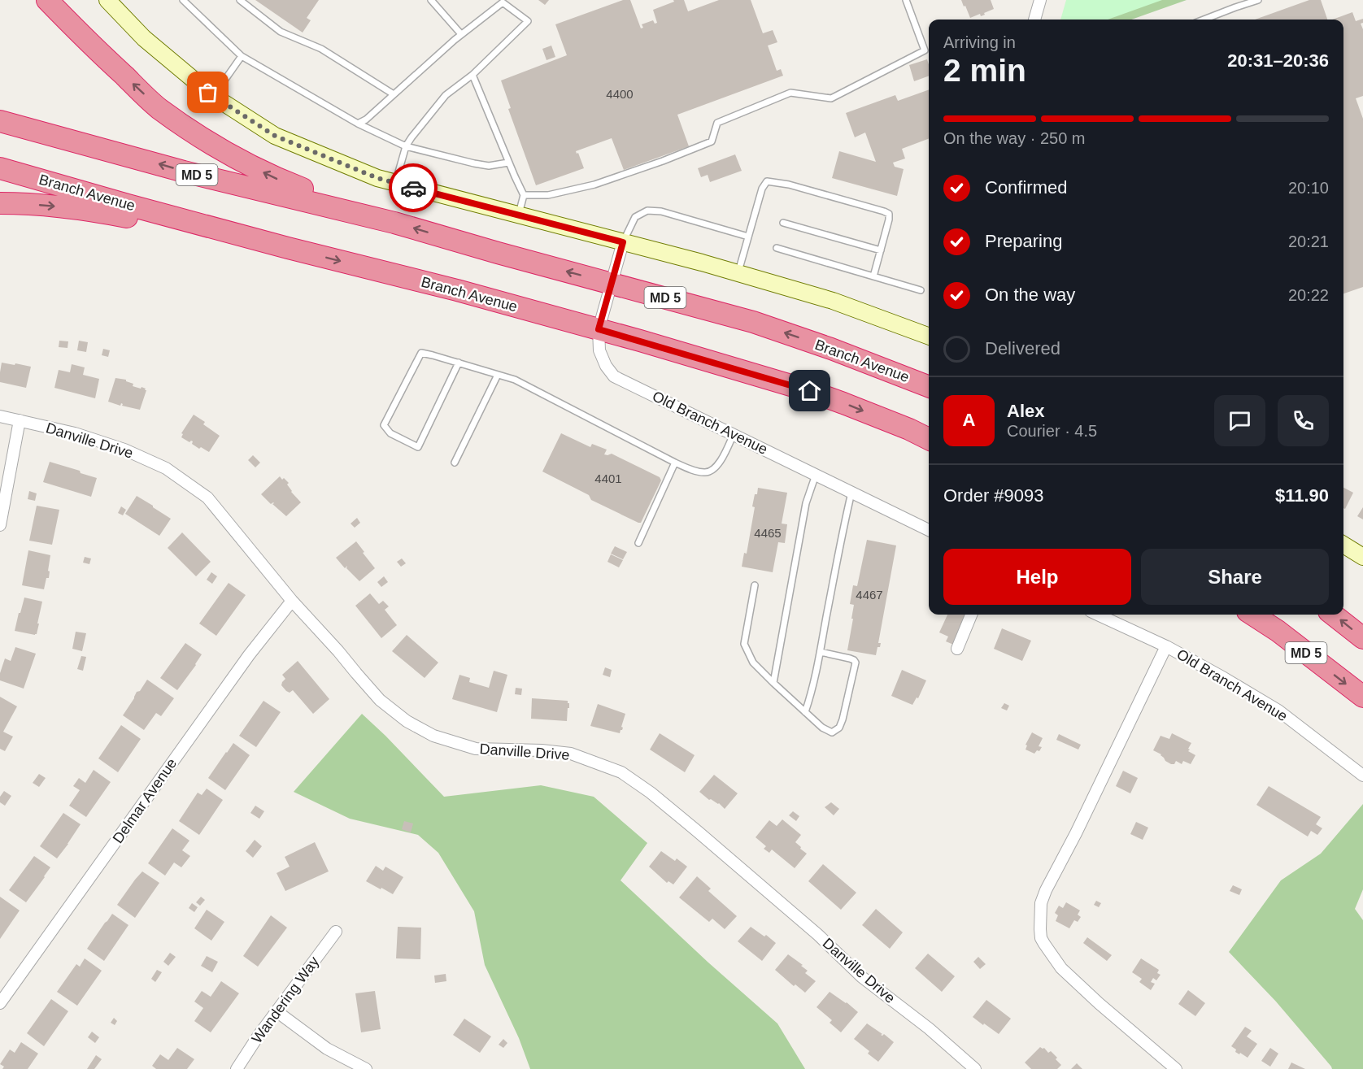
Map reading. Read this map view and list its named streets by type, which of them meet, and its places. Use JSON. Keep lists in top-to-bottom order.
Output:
{
  "streets": {
    "highway": ["MD 5", "Branch Avenue"],
    "street": [
      "Old Branch Avenue",
      "Danville Drive",
      "Delmar Avenue",
      "Wandering Way"
    ]
  },
  "crossings": [
    ["Branch Avenue", "Old Branch Avenue"],
    ["Danville Drive", "Delmar Avenue"]
  ],
  "house_numbers": [
    "4400",
    "4401",
    "4465",
    "4467"
  ],
  "page": {
    "heading": ["2 min", "Arriving in", "20:31–20:36"],
    "panel": [
      "Alex",
      "Courier · 4.5",
      "Order #9093",
      "$11.90"
    ],
    "bar": "On the way · 250 m",
    "list": [
      ["Confirmed", "20:10"],
      ["Preparing", "20:21"],
      ["On the way", "20:22"],
      "Delivered"
    ],
    "round": "A",
    "buttons": ["Help", "Share"]
  }
}
